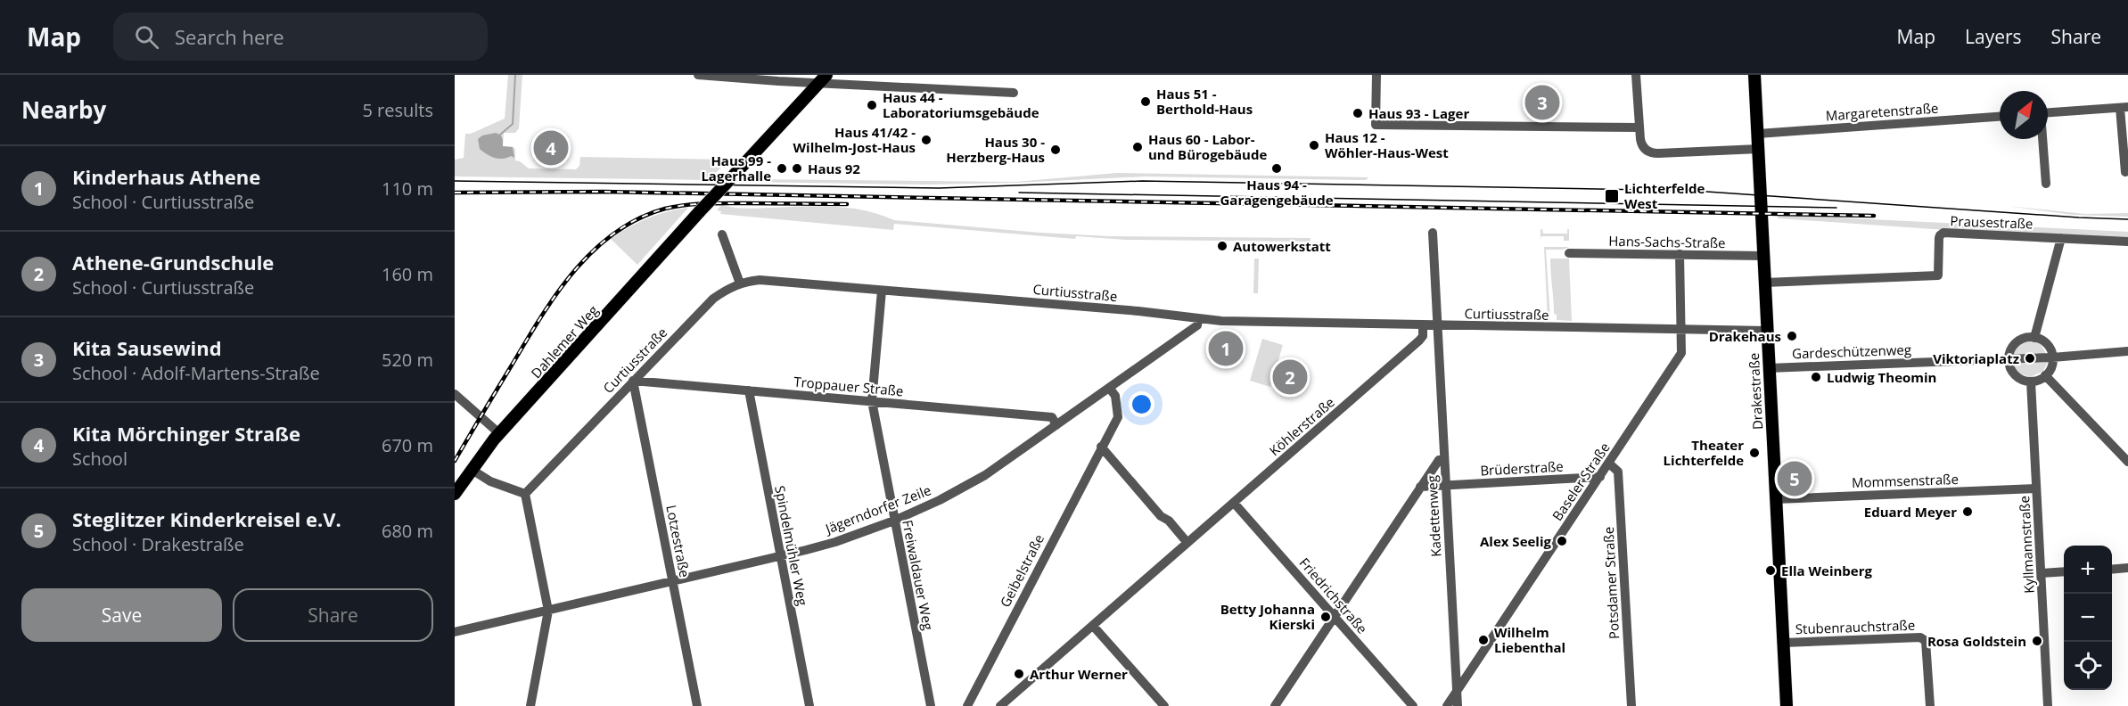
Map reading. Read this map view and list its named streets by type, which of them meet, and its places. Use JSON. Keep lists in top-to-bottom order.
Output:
{
  "streets": {
    "main road": ["Dahlemer Weg", "Drakestraße"],
    "street": [
      "Margaretenstraße",
      "Prausestraße",
      "Hans-Sachs-Straße",
      "Curtiusstraße",
      "Gardeschützenweg",
      "Troppauer Straße",
      "Köhlerstraße",
      "Brüderstraße",
      "Mommsenstraße",
      "Baseler Straße",
      "Jägerndorfer Zeile",
      "Kadettenweg",
      "Lotzestraße",
      "Kyllmannstraße",
      "Spindelmühler Weg",
      "Geibelstraße",
      "Freiwaldauer Weg",
      "Potsdamer Straße",
      "Friedrichstraße",
      "Stubenrauchstraße"
    ]
  },
  "crossings": [
    ["Margaretenstraße", "Drakestraße"],
    ["Prausestraße", "Drakestraße"],
    ["Hans-Sachs-Straße", "Drakestraße"],
    ["Hans-Sachs-Straße", "Baseler Straße"],
    ["Curtiusstraße", "Troppauer Straße"],
    ["Curtiusstraße", "Drakestraße"],
    ["Curtiusstraße", "Köhlerstraße"],
    ["Curtiusstraße", "Baseler Straße"],
    ["Curtiusstraße", "Jägerndorfer Zeile"],
    ["Curtiusstraße", "Kadettenweg"],
    ["Curtiusstraße", "Lotzestraße"],
    ["Curtiusstraße", "Freiwaldauer Weg"],
    ["Gardeschützenweg", "Drakestraße"],
    ["Troppauer Straße", "Jägerndorfer Zeile"],
    ["Troppauer Straße", "Lotzestraße"],
    ["Troppauer Straße", "Spindelmühler Weg"],
    ["Troppauer Straße", "Freiwaldauer Weg"],
    ["Drakestraße", "Mommsenstraße"],
    ["Drakestraße", "Stubenrauchstraße"],
    ["Köhlerstraße", "Friedrichstraße"],
    ["Brüderstraße", "Baseler Straße"],
    ["Brüderstraße", "Kadettenweg"],
    ["Mommsenstraße", "Kyllmannstraße"],
    ["Baseler Straße", "Kadettenweg"],
    ["Baseler Straße", "Potsdamer Straße"],
    ["Jägerndorfer Zeile", "Lotzestraße"],
    ["Jägerndorfer Zeile", "Spindelmühler Weg"],
    ["Jägerndorfer Zeile", "Geibelstraße"],
    ["Jägerndorfer Zeile", "Freiwaldauer Weg"]
  ],
  "places": {
    "other": [
      "Haus 51 - Berthold-Haus",
      "Haus 44 - Laboratoriumsgebäude",
      "Haus 93 - Lager",
      "Haus 41/42 - Wilhelm-Jost-Haus",
      "Haus 12 - Wöhler-Haus-West",
      "Haus 60 - Labor- und Bürogebäude",
      "Haus 30 - Herzberg-Haus",
      "Haus 99 - Lagerhalle",
      "Haus 92",
      "Haus 94 - Garagengebäude",
      "Autowerkstatt",
      "Drakehaus",
      "Viktoriaplatz",
      "Ludwig Theomin",
      "Theater Lichterfelde",
      "Eduard Meyer",
      "Alex Seelig",
      "Ella Weinberg",
      "Betty Johanna Kierski",
      "Wilhelm Liebenthal",
      "Rosa Goldstein",
      "Arthur Werner"
    ],
    "transit": ["Lichterfelde West"]
  },
  "north": "top right",
  "page": {
    "header": "Map",
    "search": "Search here",
    "nav": ["Map", "Layers", "Share"],
    "heading": ["Nearby", "5 results"],
    "pins": [
      "3",
      "4",
      "1",
      "2",
      "5"
    ],
    "list": [
      {
        "mark": "1",
        "name": "Kinderhaus Athene",
        "note": "School · Curtiusstraße",
        "value": "110 m"
      },
      {
        "mark": "2",
        "name": "Athene-Grundschule",
        "note": "School · Curtiusstraße",
        "value": "160 m"
      },
      {
        "mark": "3",
        "name": "Kita Sausewind",
        "note": "School · Adolf-Martens-Straße",
        "value": "520 m"
      },
      {
        "mark": "4",
        "name": "Kita Mörchinger Straße",
        "note": "School",
        "value": "670 m"
      },
      {
        "mark": "5",
        "name": "Steglitzer Kinderkreisel e.V.",
        "note": "School · Drakestraße",
        "value": "680 m"
      }
    ],
    "map_buttons": ["+", "−"],
    "buttons": ["Save", "Share"]
  }
}
